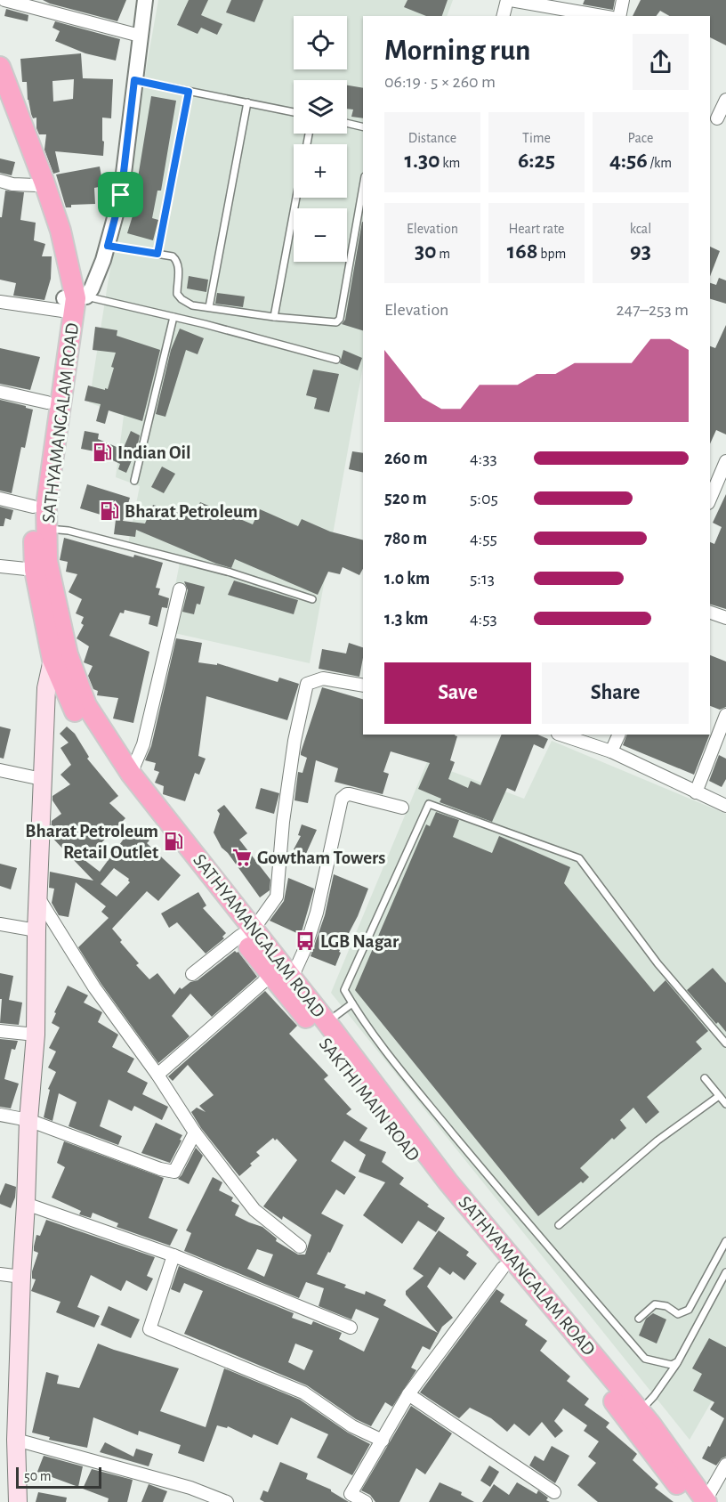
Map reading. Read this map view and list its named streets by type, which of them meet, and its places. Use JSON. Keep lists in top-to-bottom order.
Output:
{
  "streets": {
    "highway": ["SATHYAMANGALAM ROAD", "SAKTHI MAIN ROAD"]
  },
  "crossings": [
    ["SATHYAMANGALAM ROAD", "SAKTHI MAIN ROAD"]
  ],
  "places": {
    "fuel station": ["Indian Oil", "Bharat Petroleum", "Bharat Petroleum Retail Outlet"],
    "supermarket": ["Gowtham Towers"],
    "bus stop": ["LGB Nagar"]
  },
  "scale_bar": "50 m",
  "page": {
    "map_buttons": ["+", "−"],
    "heading": ["Morning run", "06:19 · 5 × 260 m"],
    "stats": [
      ["Distance", "1.30 km"],
      ["Time", "6:25"],
      ["Pace", "4:56 /km"],
      ["Elevation", "30 m"],
      ["Heart rate", "168 bpm"],
      ["kcal", "93"]
    ],
    "chart": ["Elevation", "247–253 m"],
    "list": [
      {
        "name": "260 m",
        "note": "4:33"
      },
      {
        "name": "520 m",
        "note": "5:05"
      },
      {
        "name": "780 m",
        "note": "4:55"
      },
      {
        "name": "1.0 km",
        "note": "5:13"
      },
      {
        "name": "1.3 km",
        "note": "4:53"
      }
    ],
    "buttons": ["Save", "Share"],
    "scale": "50 m"
  }
}
